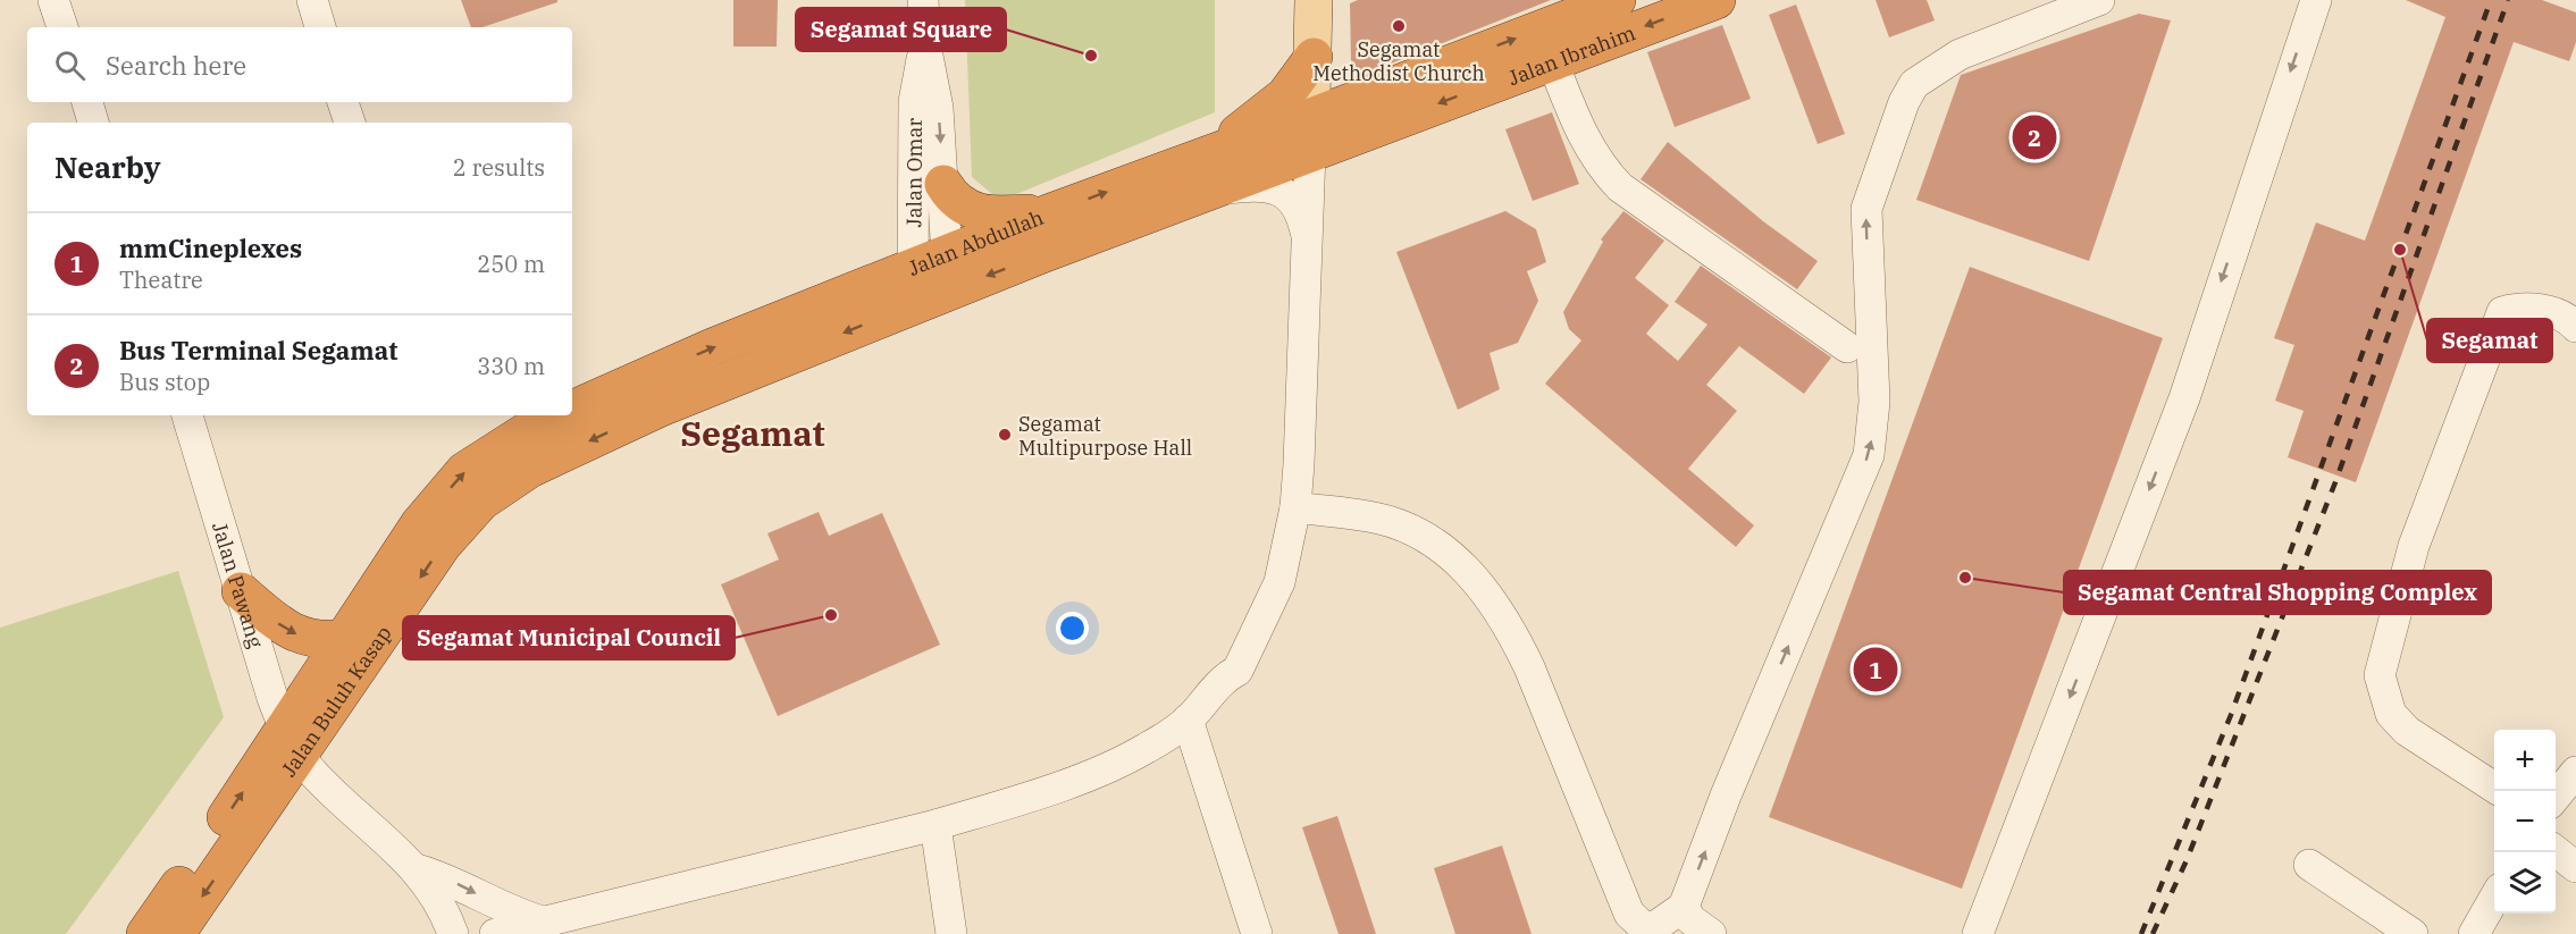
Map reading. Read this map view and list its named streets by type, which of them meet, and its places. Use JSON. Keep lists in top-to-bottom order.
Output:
{
  "streets": {
    "highway": ["Jalan Ibrahim", "Jalan Abdullah", "Jalan Buluh Kasap"],
    "street": ["Jalan Omar", "Jalan Pawang"]
  },
  "crossings": [
    ["Jalan Ibrahim", "Jalan Abdullah"],
    ["Jalan Omar", "Jalan Abdullah"],
    ["Jalan Abdullah", "Jalan Buluh Kasap"],
    ["Jalan Pawang", "Jalan Buluh Kasap"]
  ],
  "districts": ["Segamat"],
  "places": [
    "Segamat Methodist Church",
    "Segamat Square",
    "Segamat",
    "Segamat Multipurpose Hall",
    "Segamat Central Shopping Complex",
    "Segamat Municipal Council"
  ],
  "page": {
    "search": "Search here",
    "pins": ["2", "1"],
    "heading": ["Nearby", "2 results"],
    "list": [
      {
        "mark": "1",
        "name": "mmCineplexes",
        "note": "Theatre",
        "value": "250 m"
      },
      {
        "mark": "2",
        "name": "Bus Terminal Segamat",
        "note": "Bus stop",
        "value": "330 m"
      }
    ],
    "map_buttons": ["+", "−"]
  }
}
